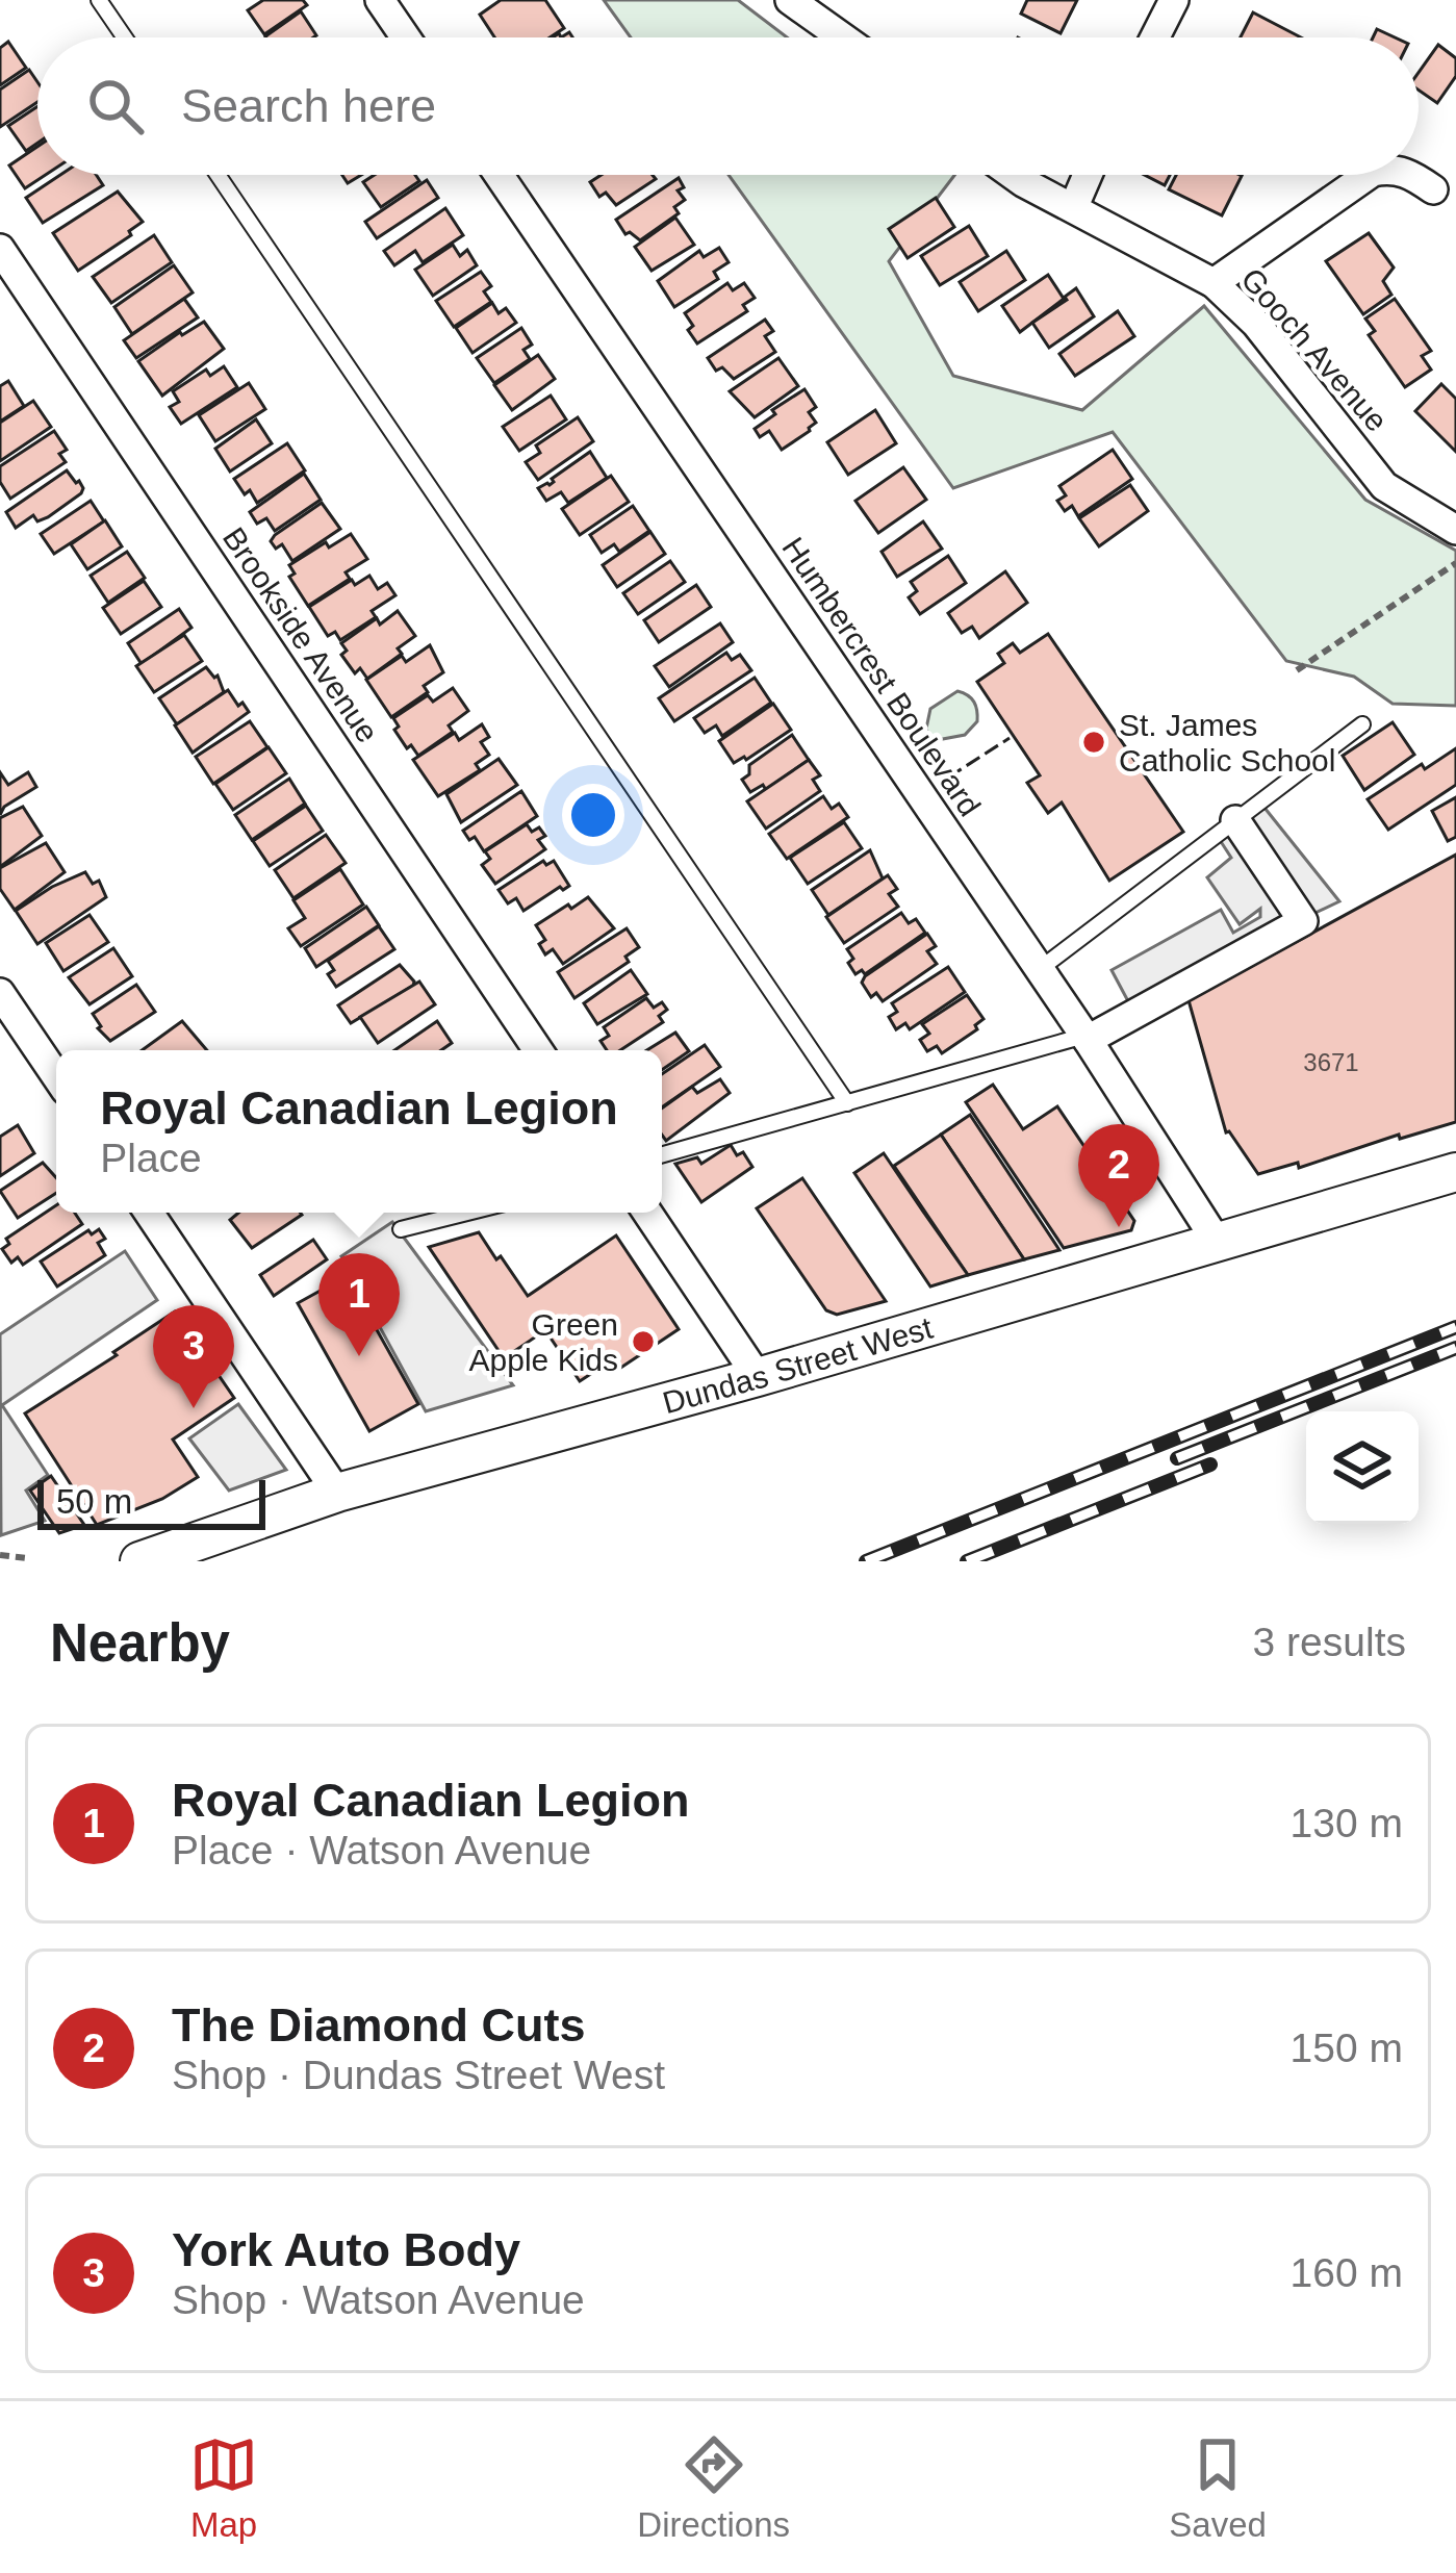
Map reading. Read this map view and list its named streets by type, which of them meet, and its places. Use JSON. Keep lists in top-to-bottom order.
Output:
{
  "streets": {
    "main road": ["Dundas Street West"],
    "street": ["Gooch Avenue", "Brookside Avenue", "Humbercrest Boulevard"]
  },
  "crossings": [
    ["Humbercrest Boulevard", "Dundas Street West"]
  ],
  "places": ["St. James Catholic School", "Green Apple Kids"],
  "house_numbers": ["3671"],
  "scale_bar": "50 m",
  "page": {
    "search": "Search here",
    "popup": ["Royal Canadian Legion", "Place"],
    "pins": ["2", "1", "3"],
    "scale": "50 m",
    "heading": ["Nearby", "3 results"],
    "list": [
      {
        "mark": "1",
        "name": "Royal Canadian Legion",
        "note": "Place · Watson Avenue",
        "value": "130 m"
      },
      {
        "mark": "2",
        "name": "The Diamond Cuts",
        "note": "Shop · Dundas Street West",
        "value": "150 m"
      },
      {
        "mark": "3",
        "name": "York Auto Body",
        "note": "Shop · Watson Avenue",
        "value": "160 m"
      }
    ],
    "nav": ["Map", "Directions", "Saved"]
  }
}
